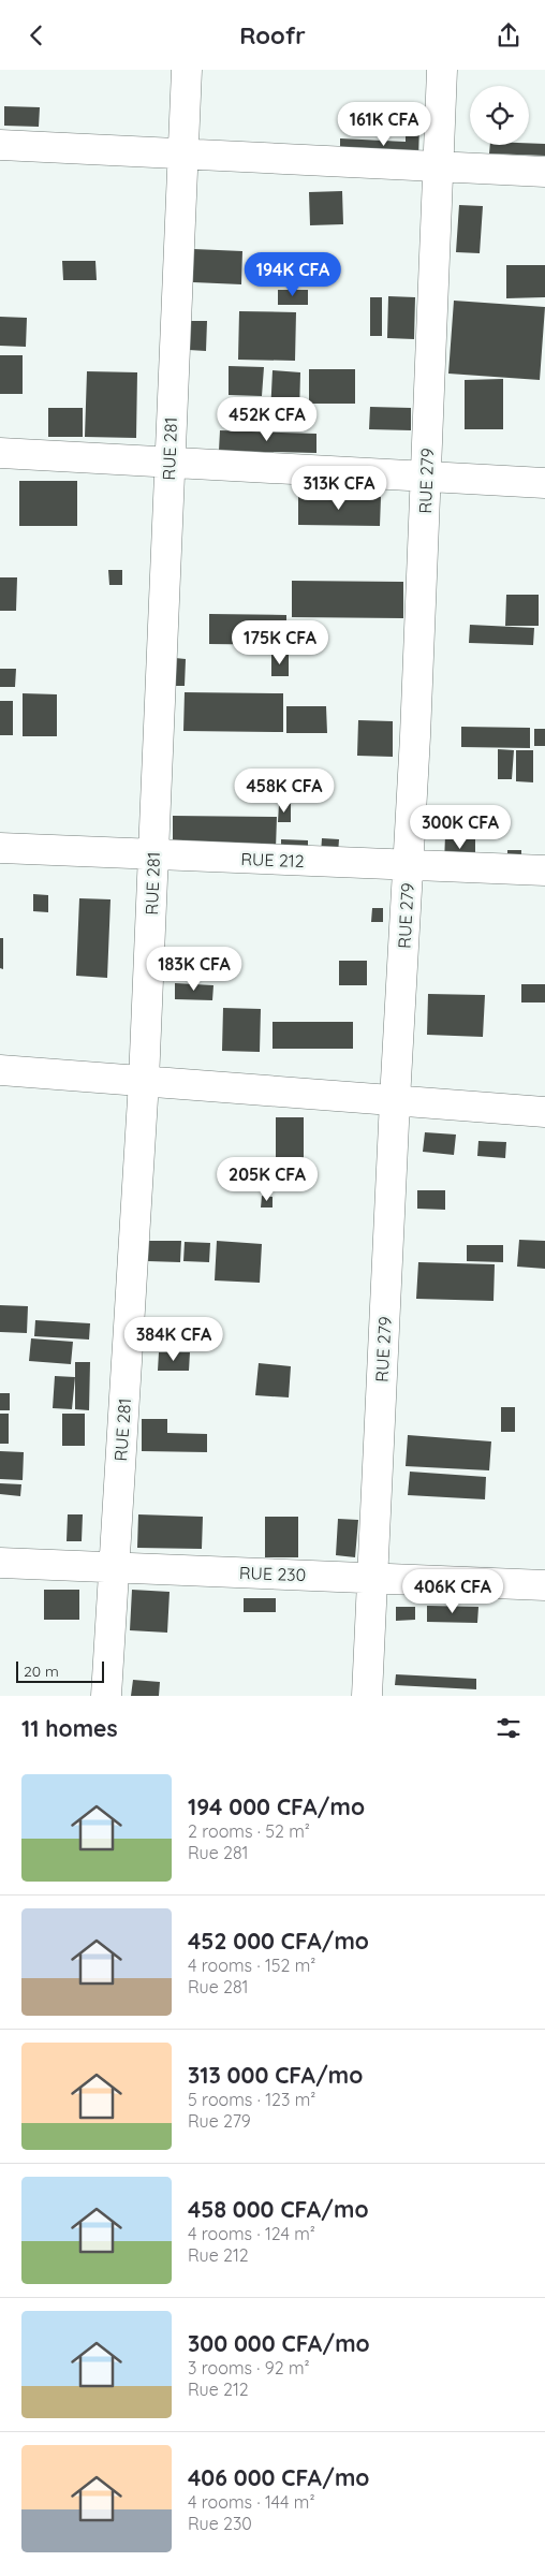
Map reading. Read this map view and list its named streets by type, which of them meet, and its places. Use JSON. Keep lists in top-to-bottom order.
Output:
{
  "streets": {
    "street": [
      "RUE 281",
      "RUE 279",
      "RUE 212",
      "RUE 230"
    ]
  },
  "crossings": [
    ["RUE 281", "RUE 212"],
    ["RUE 281", "RUE 230"],
    ["RUE 279", "RUE 212"],
    ["RUE 279", "RUE 230"]
  ],
  "scale_bar": "20 m",
  "page": {
    "header": "Roofr",
    "price": [
      "161K CFA",
      "194K CFA",
      "452K CFA",
      "313K CFA",
      "175K CFA",
      "458K CFA",
      "300K CFA",
      "183K CFA",
      "205K CFA",
      "384K CFA",
      "406K CFA"
    ],
    "scale": "20 m",
    "heading": "11 homes",
    "list": [
      {
        "name": "194 000 CFA/mo",
        "note": "2 rooms · 52 m² · Rue 281"
      },
      {
        "name": "452 000 CFA/mo",
        "note": "4 rooms · 152 m² · Rue 281"
      },
      {
        "name": "313 000 CFA/mo",
        "note": "5 rooms · 123 m² · Rue 279"
      },
      {
        "name": "458 000 CFA/mo",
        "note": "4 rooms · 124 m² · Rue 212"
      },
      {
        "name": "300 000 CFA/mo",
        "note": "3 rooms · 92 m² · Rue 212"
      },
      {
        "name": "406 000 CFA/mo",
        "note": "4 rooms · 144 m² · Rue 230"
      }
    ]
  }
}
